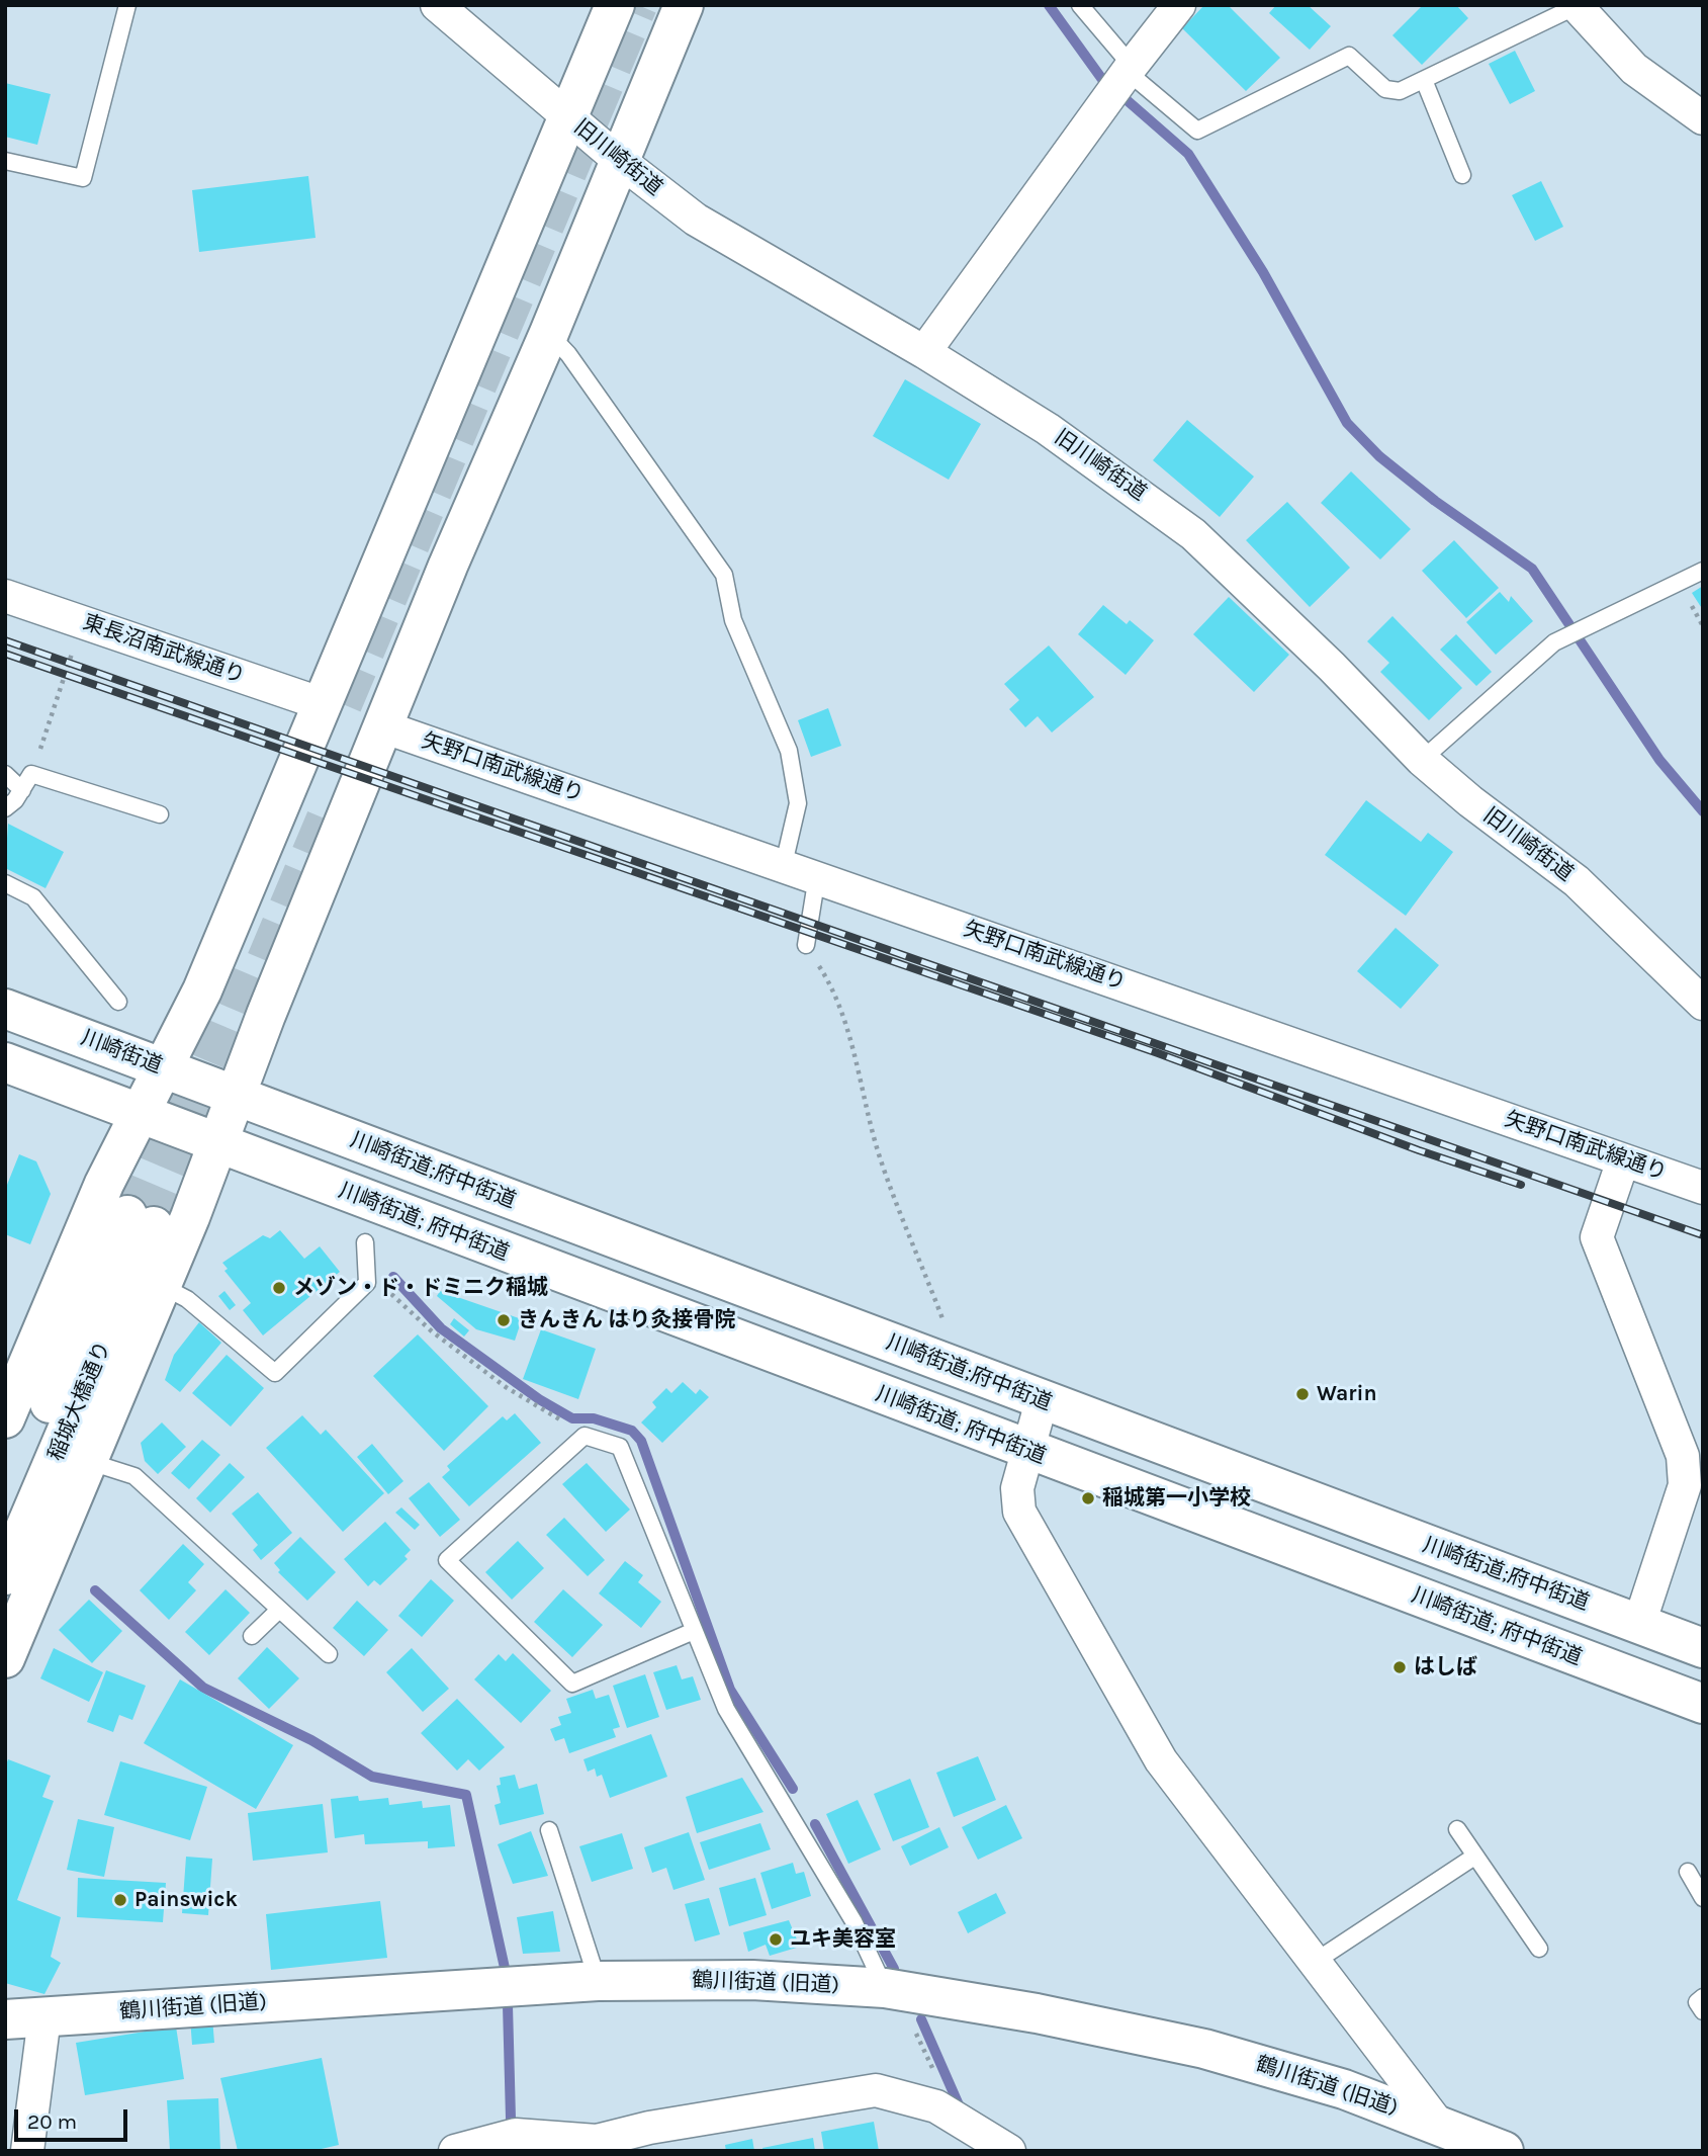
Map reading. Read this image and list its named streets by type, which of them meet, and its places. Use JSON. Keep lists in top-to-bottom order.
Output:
{
  "streets": {
    "main road": [
      "川崎街道",
      "川崎街道;府中街道",
      "川崎街道; 府中街道",
      "稲城大橋通り",
      "鶴川街道 (旧道)"
    ],
    "street": ["旧川崎街道", "東長沼南武線通り", "矢野口南武線通り"]
  },
  "crossings": [
    ["川崎街道", "川崎街道;府中街道"]
  ],
  "places": [
    "メゾン・ド・ドミニク稲城",
    "きんきん はり灸接骨院",
    "Warin",
    "稲城第一小学校",
    "はしば",
    "Painswick",
    "ユキ美容室"
  ],
  "scale_bar": "20 m"
}
